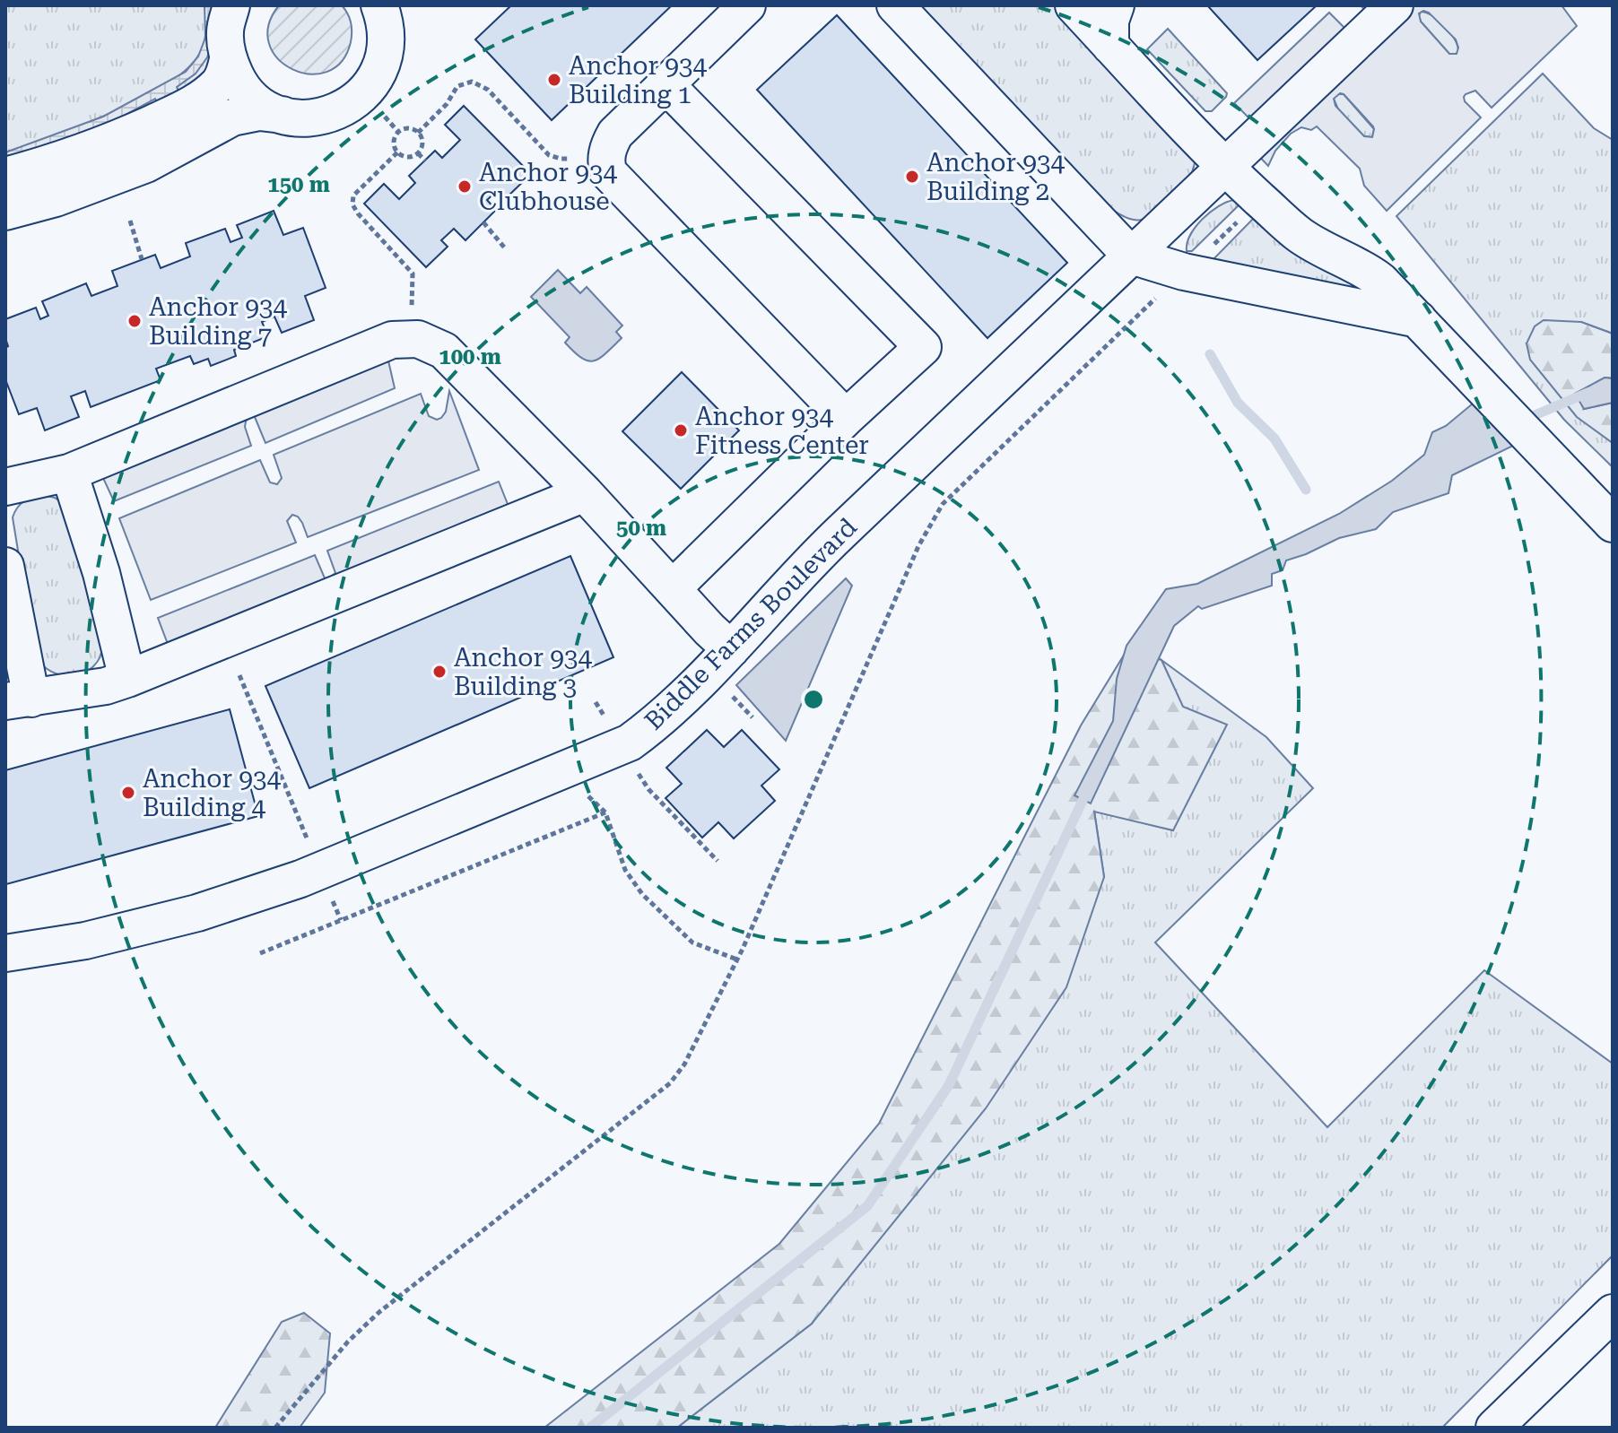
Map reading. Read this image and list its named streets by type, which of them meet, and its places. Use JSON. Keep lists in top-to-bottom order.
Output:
{
  "streets": {
    "street": ["Biddle Farms Boulevard"]
  },
  "places": [
    "Anchor 934 Building 1",
    "Anchor 934 Building 2",
    "Anchor 934 Clubhouse",
    "Anchor 934 Building 7",
    "Anchor 934 Fitness Center",
    "Anchor 934 Building 3",
    "Anchor 934 Building 4"
  ],
  "rings": ["150 m", "100 m", "50 m"]
}
